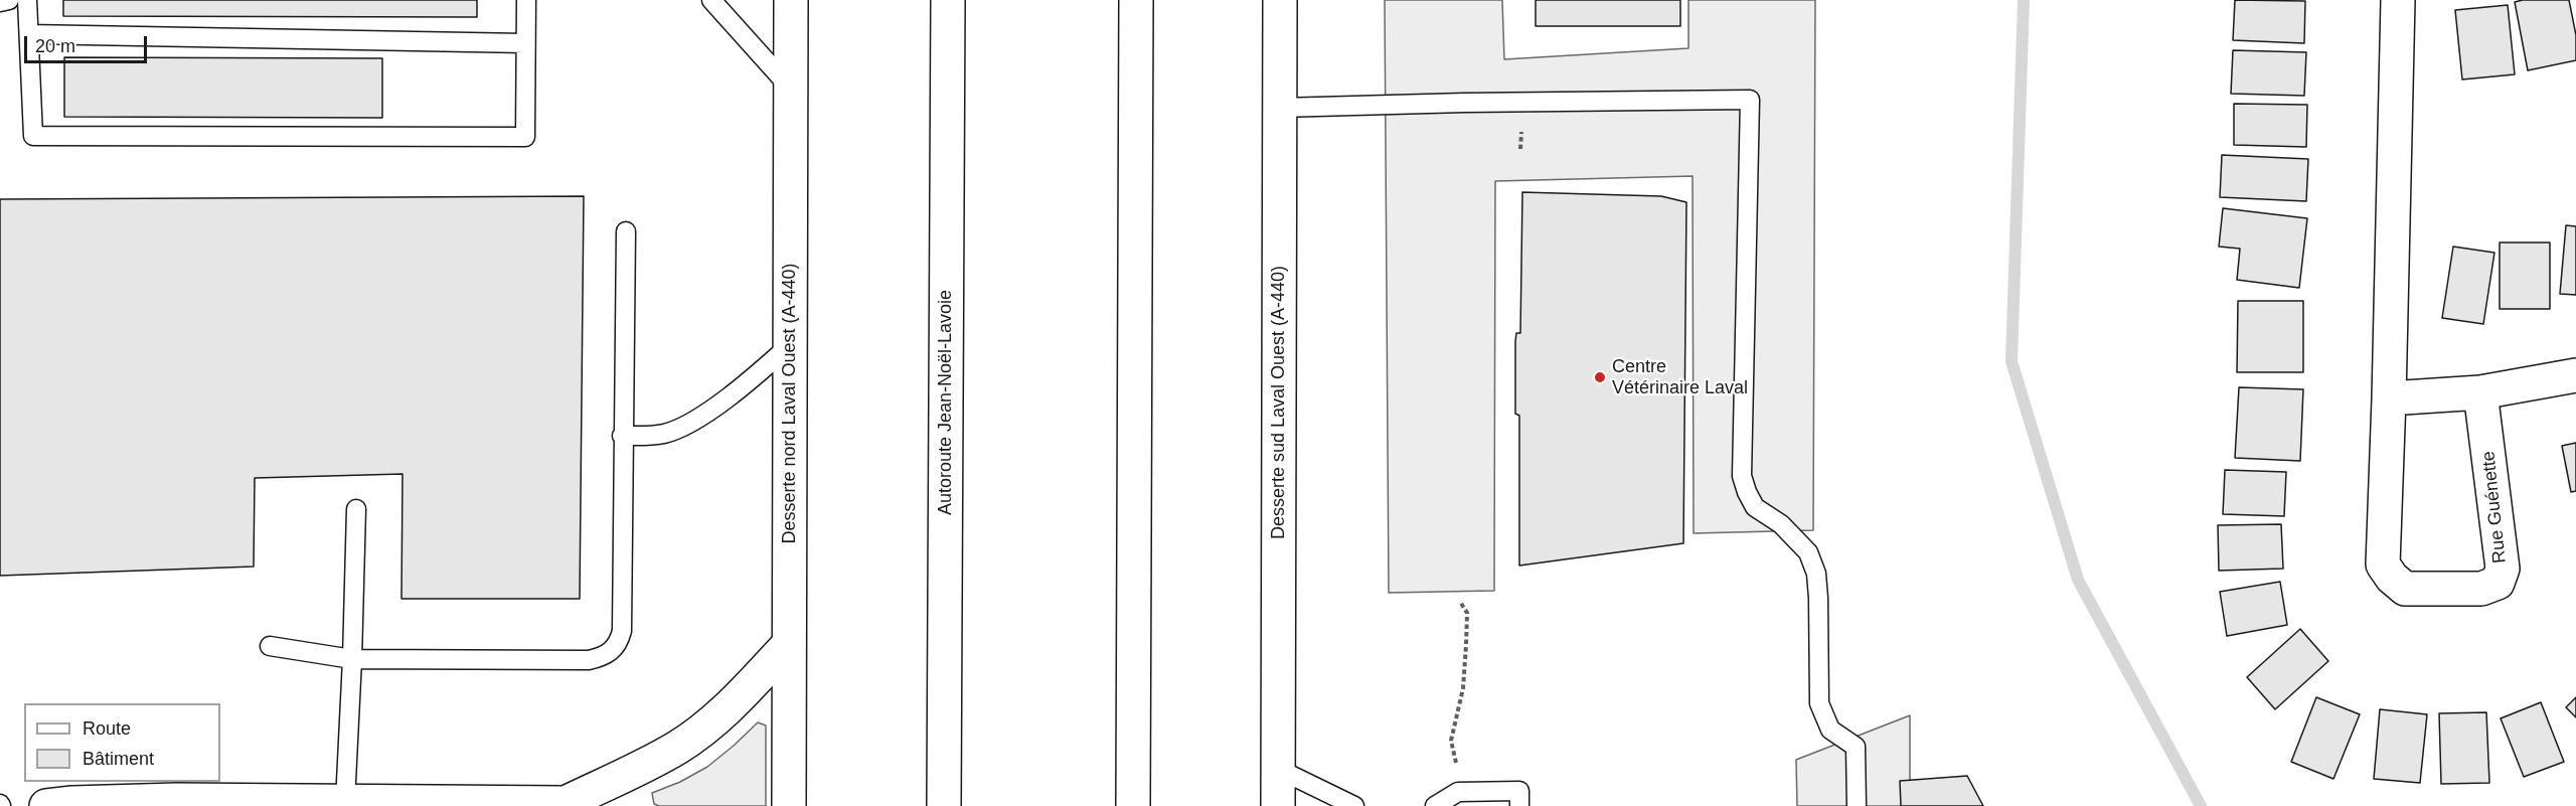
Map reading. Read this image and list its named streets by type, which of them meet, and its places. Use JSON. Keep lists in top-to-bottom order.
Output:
{
  "streets": {
    "main road": [
      "Autoroute Jean-Noël-Lavoie",
      "Desserte sud Laval Ouest (A-440)",
      "Desserte nord Laval Ouest (A-440)",
      "Rue Guénette"
    ]
  },
  "places": ["Centre Vétérinaire Laval"],
  "legend": ["Route", "Bâtiment"],
  "scale_bar": "20 m"
}
